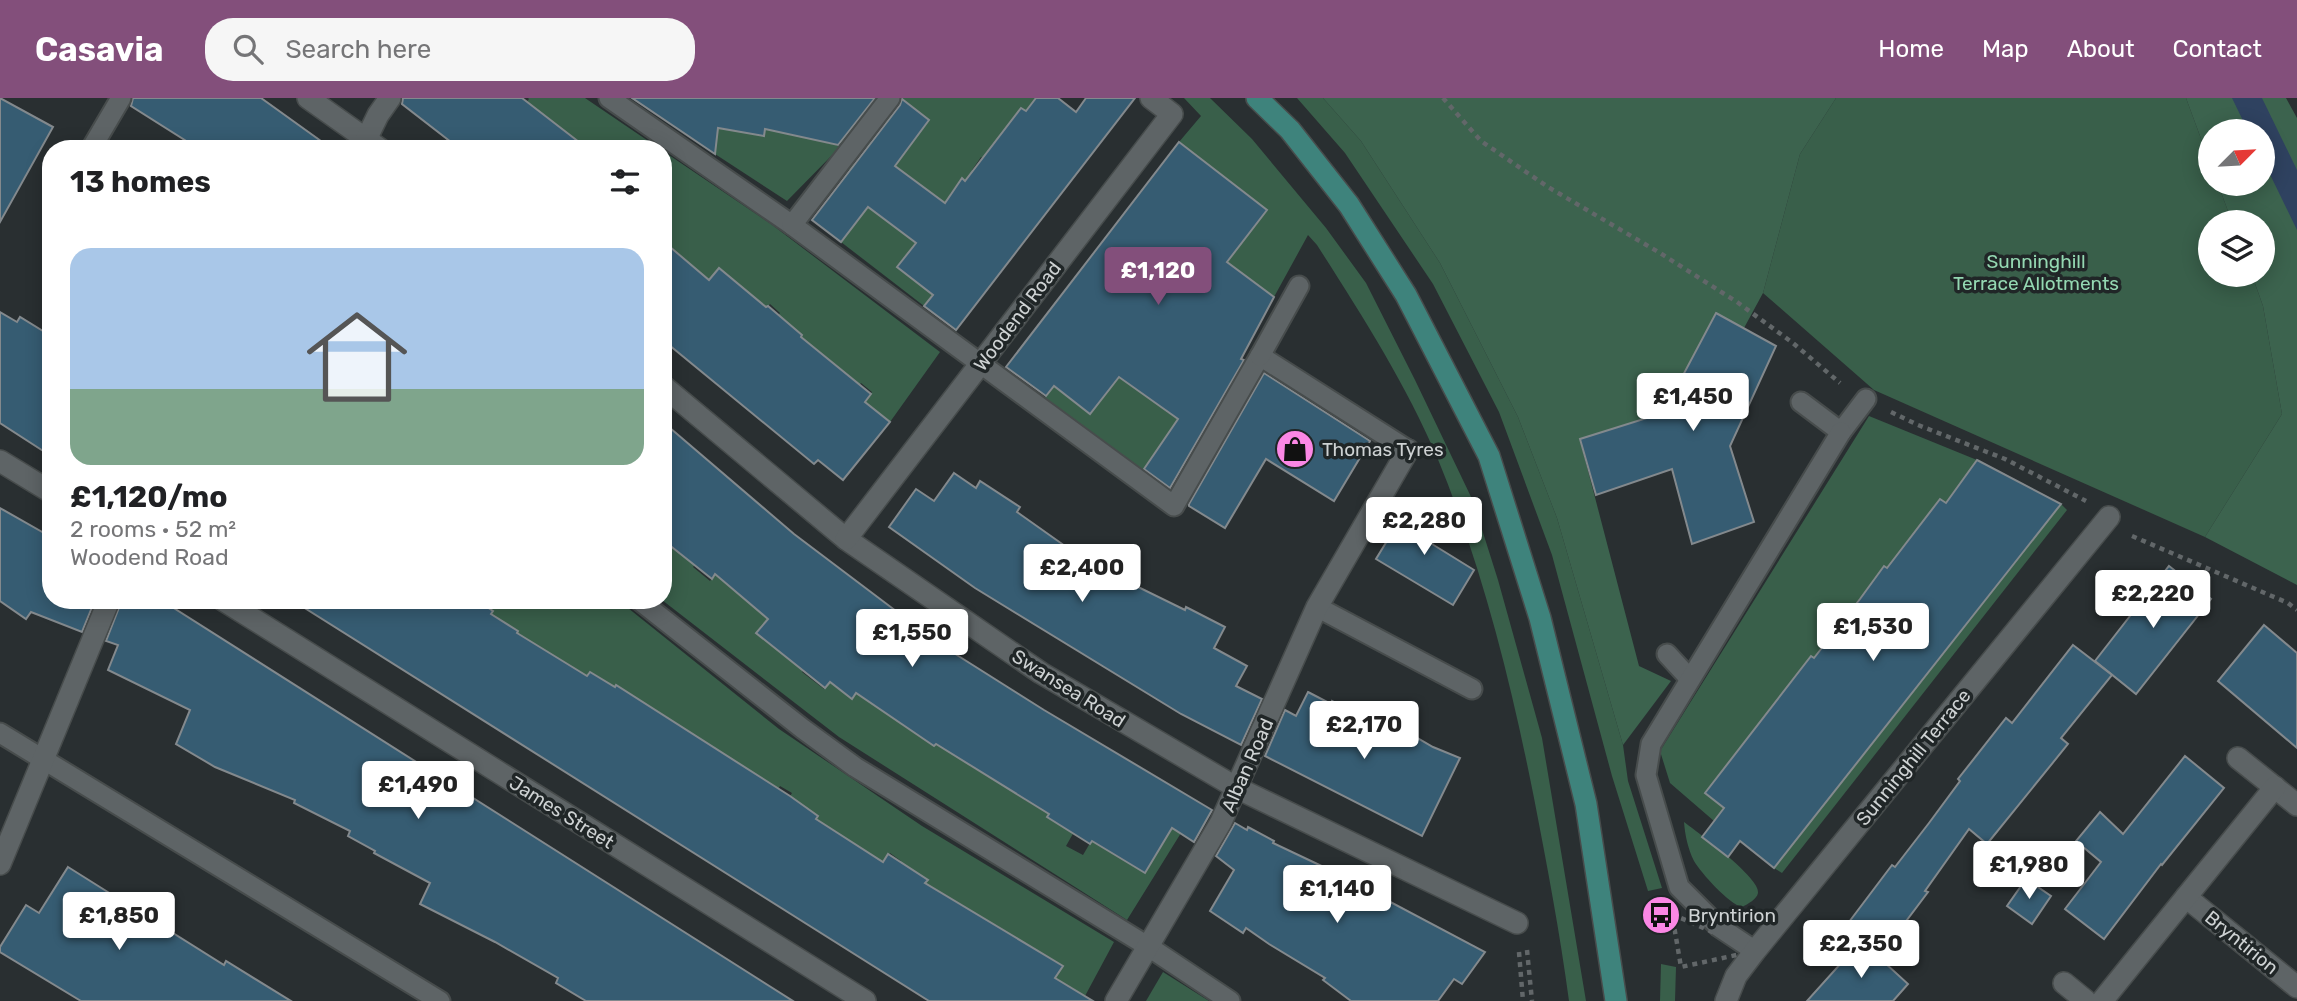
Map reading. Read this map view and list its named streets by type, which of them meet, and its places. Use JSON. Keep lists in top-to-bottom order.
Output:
{
  "streets": {
    "street": [
      "Woodend Road",
      "Swansea Road",
      "Sunninghill Terrace",
      "Alban Road",
      "James Street",
      "Bryntirion"
    ]
  },
  "crossings": [
    ["Woodend Road", "Swansea Road"],
    ["Swansea Road", "Alban Road"]
  ],
  "parks": ["Sunninghill Terrace Allotments"],
  "places": {
    "shop": ["Thomas Tyres"],
    "bus stop": ["Bryntirion"]
  },
  "north": "top right",
  "page": {
    "header": "Casavia",
    "search": "Search here",
    "nav": [
      "Home",
      "Map",
      "About",
      "Contact"
    ],
    "heading": "13 homes",
    "list": [
      {
        "name": "£1,120/mo",
        "note": "2 rooms · 52 m² · Woodend Road"
      }
    ],
    "price": [
      "£1,120",
      "£1,450",
      "£2,280",
      "£2,400",
      "£2,220",
      "£1,530",
      "£1,550",
      "£2,170",
      "£1,490",
      "£1,980",
      "£1,140",
      "£1,850",
      "£2,350"
    ]
  }
}
